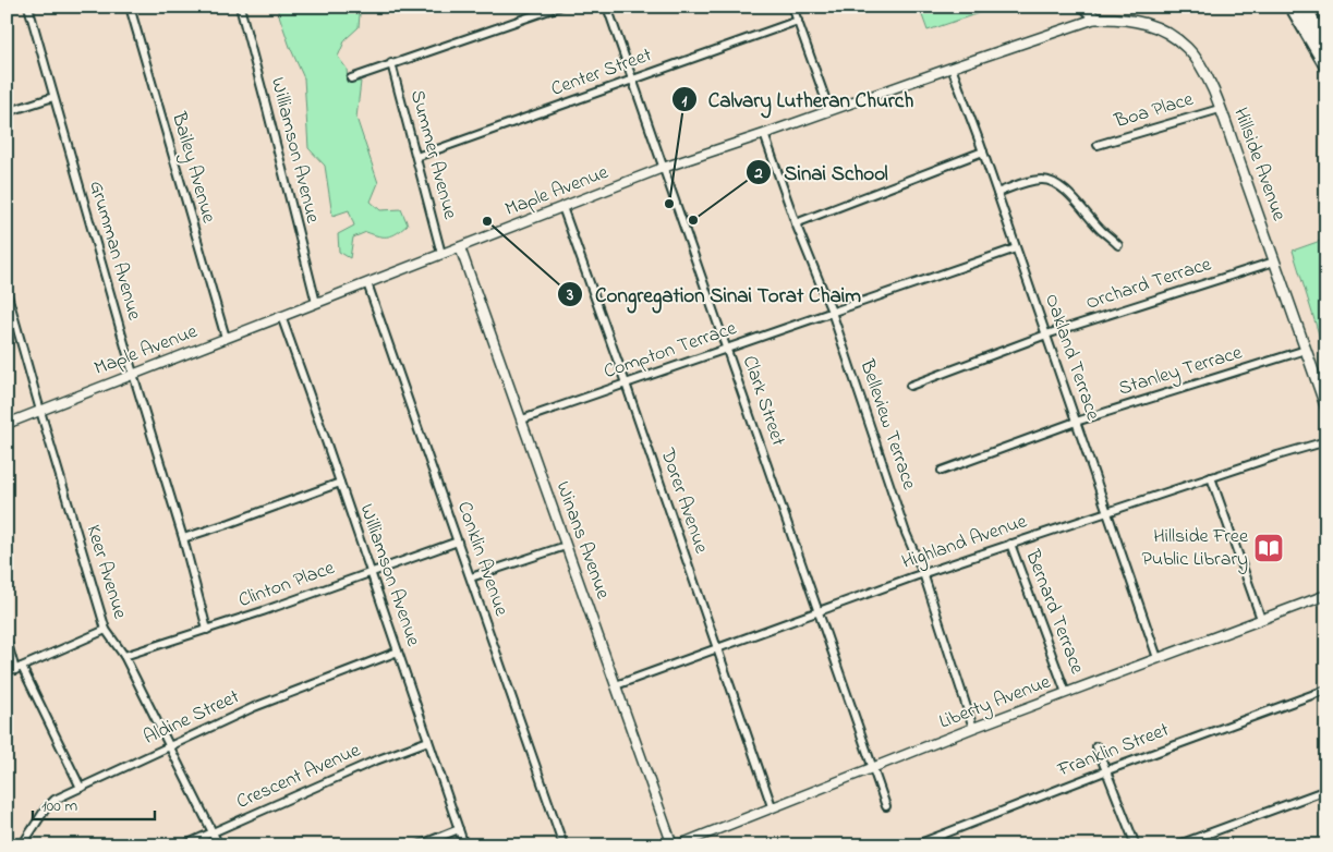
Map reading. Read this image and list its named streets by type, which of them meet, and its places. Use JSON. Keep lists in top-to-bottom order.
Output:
{
  "streets": {
    "main road": ["Hillside Avenue"],
    "street": [
      "Center Street",
      "Boa Place",
      "Williamson Avenue",
      "Summer Avenue",
      "Bailey Avenue",
      "Maple Avenue",
      "Grumman Avenue",
      "Orchard Terrace",
      "Compton Terrace",
      "Oakland Terrace",
      "Stanley Terrace",
      "Clark Street",
      "Belleview Terrace",
      "Dorer Avenue",
      "Winans Avenue",
      "Highland Avenue",
      "Conklin Avenue",
      "Keer Avenue",
      "Clinton Place",
      "Bernard Terrace",
      "Liberty Avenue",
      "Aldine Street",
      "Franklin Street",
      "Crescent Avenue"
    ]
  },
  "crossings": [
    ["Center Street", "Summer Avenue"],
    ["Center Street", "Clark Street"],
    ["Boa Place", "Hillside Avenue"],
    ["Williamson Avenue", "Maple Avenue"],
    ["Williamson Avenue", "Clinton Place"],
    ["Williamson Avenue", "Aldine Street"],
    ["Williamson Avenue", "Crescent Avenue"],
    ["Summer Avenue", "Maple Avenue"],
    ["Hillside Avenue", "Maple Avenue"],
    ["Hillside Avenue", "Orchard Terrace"],
    ["Hillside Avenue", "Stanley Terrace"],
    ["Bailey Avenue", "Maple Avenue"],
    ["Maple Avenue", "Grumman Avenue"],
    ["Maple Avenue", "Oakland Terrace"],
    ["Maple Avenue", "Clark Street"],
    ["Maple Avenue", "Belleview Terrace"],
    ["Maple Avenue", "Dorer Avenue"],
    ["Maple Avenue", "Winans Avenue"],
    ["Maple Avenue", "Conklin Avenue"],
    ["Maple Avenue", "Keer Avenue"],
    ["Grumman Avenue", "Clinton Place"],
    ["Orchard Terrace", "Oakland Terrace"],
    ["Compton Terrace", "Oakland Terrace"],
    ["Compton Terrace", "Clark Street"],
    ["Compton Terrace", "Belleview Terrace"],
    ["Compton Terrace", "Dorer Avenue"],
    ["Compton Terrace", "Winans Avenue"],
    ["Oakland Terrace", "Stanley Terrace"],
    ["Oakland Terrace", "Highland Avenue"],
    ["Oakland Terrace", "Liberty Avenue"],
    ["Clark Street", "Highland Avenue"],
    ["Clark Street", "Liberty Avenue"],
    ["Belleview Terrace", "Highland Avenue"],
    ["Belleview Terrace", "Liberty Avenue"],
    ["Dorer Avenue", "Highland Avenue"],
    ["Dorer Avenue", "Liberty Avenue"],
    ["Winans Avenue", "Highland Avenue"],
    ["Highland Avenue", "Bernard Terrace"],
    ["Conklin Avenue", "Clinton Place"],
    ["Keer Avenue", "Clinton Place"],
    ["Keer Avenue", "Aldine Street"],
    ["Keer Avenue", "Crescent Avenue"],
    ["Bernard Terrace", "Liberty Avenue"]
  ],
  "places": {
    "other": ["Calvary Lutheran Church", "Sinai School", "Congregation Sinai Torat Chaim"],
    "library": ["Hillside Free Public Library"]
  },
  "scale_bar": "100 m"
}
